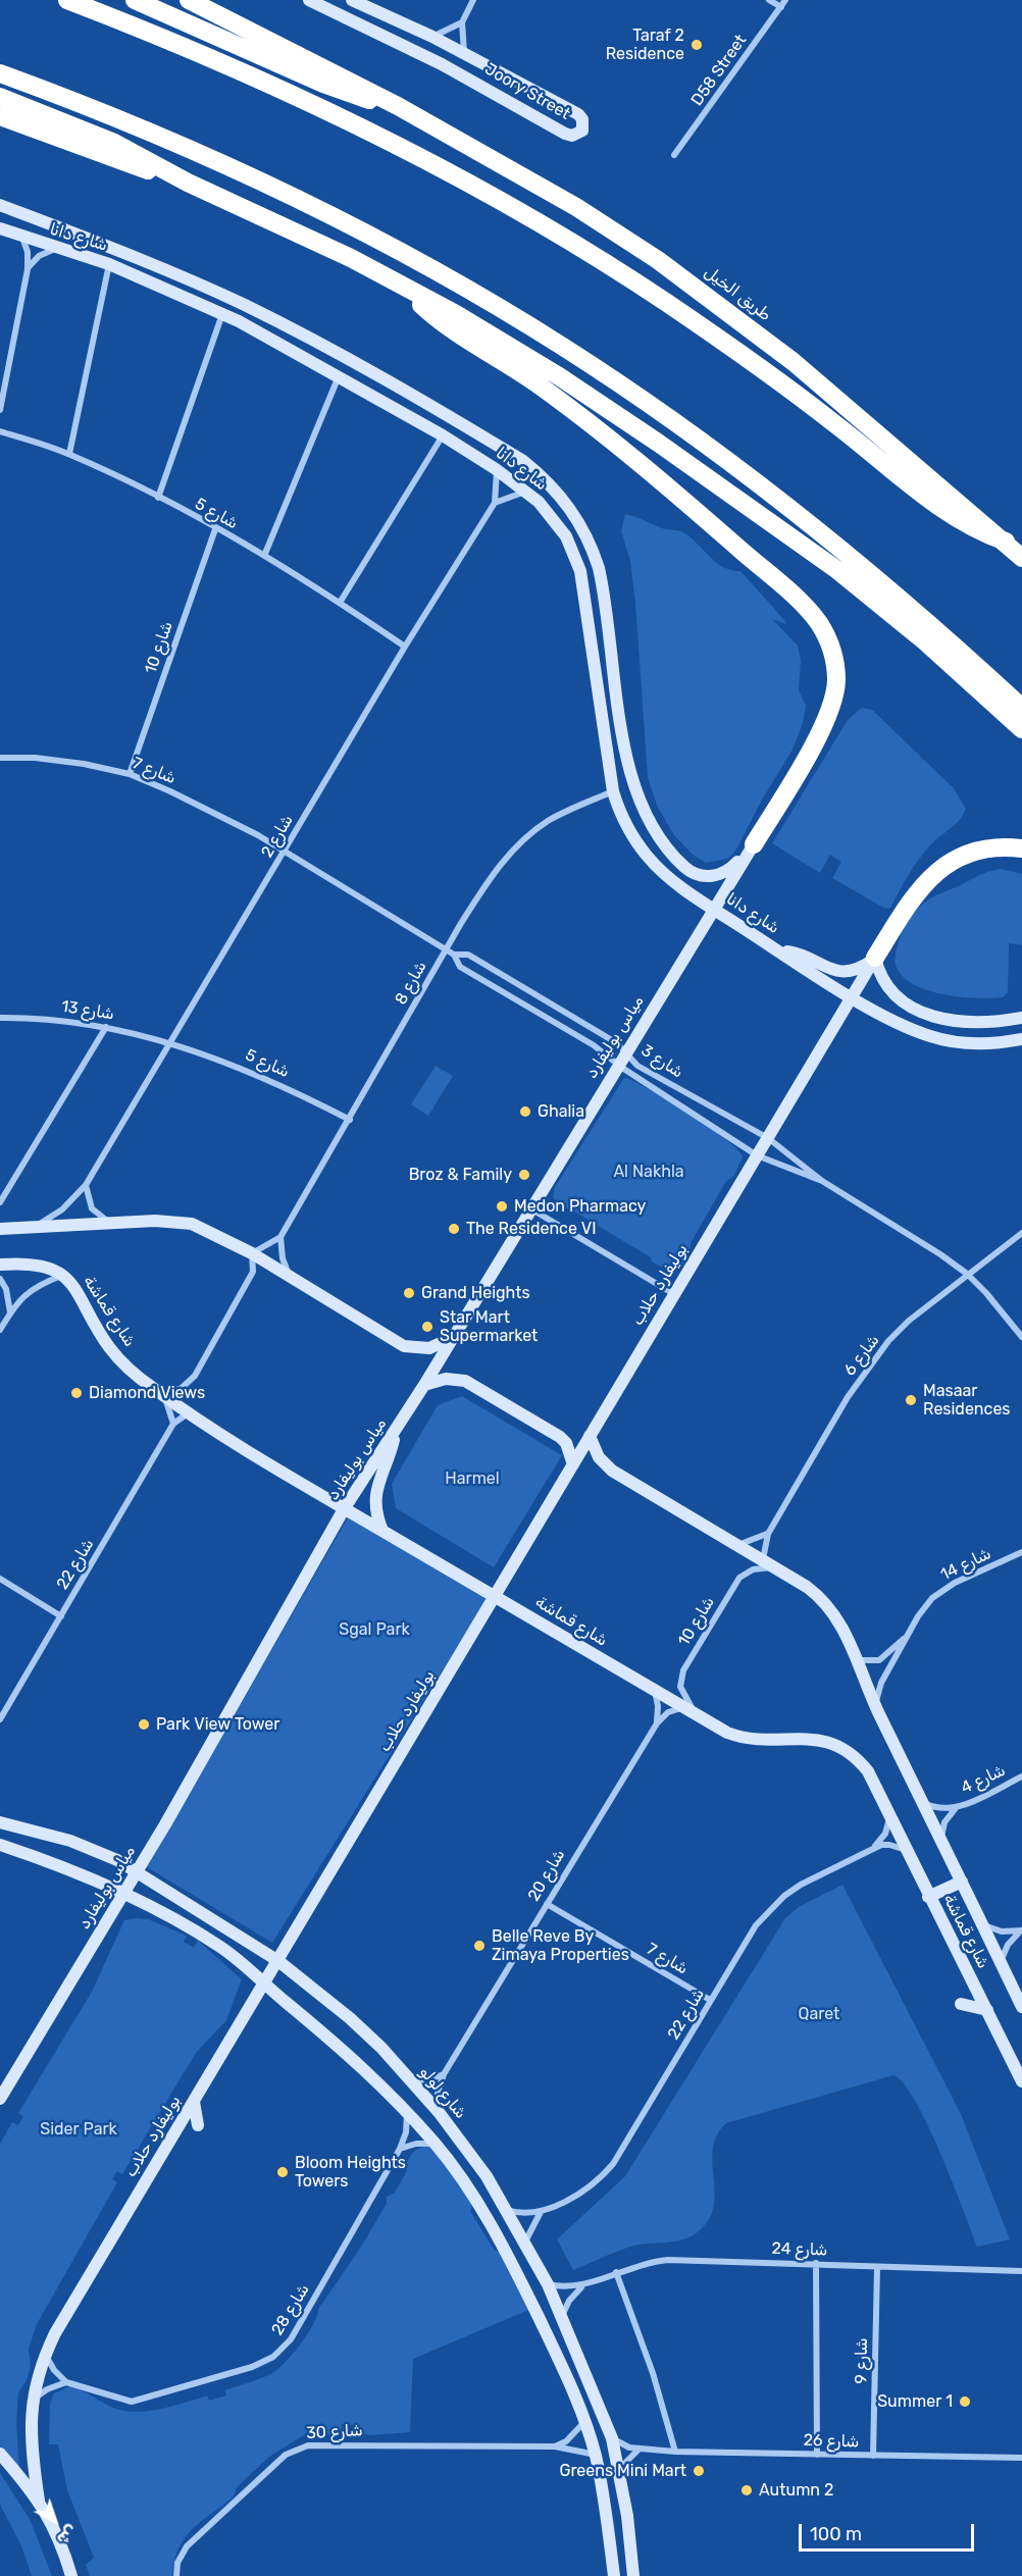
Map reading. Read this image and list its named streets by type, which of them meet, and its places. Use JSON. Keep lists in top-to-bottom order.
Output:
{
  "streets": {
    "highway": ["طريق الخيل"],
    "street": [
      "D58 Street",
      "Joory Street",
      "شارع دانا",
      "شارع 5",
      "شارع 10",
      "شارع 7",
      "شارع 2",
      "شارع 8",
      "شارع 13",
      "مياس بوليفارد",
      "شارع 3",
      "بوليفارد حلاب",
      "شارع قماشة",
      "شارع 6",
      "شارع 22",
      "شارع 14",
      "شارع 4",
      "شارع 20",
      "شارع لولو",
      "شارع 24",
      "شارع 28",
      "شارع 9",
      "شارع 30",
      "شارع 26"
    ]
  },
  "crossings": [
    ["شارع دانا", "شارع 8"],
    ["شارع دانا", "مياس بوليفارد"],
    ["شارع دانا", "بوليفارد حلاب"],
    ["شارع 5", "شارع 10"],
    ["شارع 5", "شارع 2"],
    ["شارع 5", "شارع 8"],
    ["شارع 5", "شارع 13"],
    ["شارع 10", "شارع 7"],
    ["شارع 10", "شارع قماشة"],
    ["شارع 7", "شارع 2"],
    ["شارع 7", "شارع 3"],
    ["شارع 7", "شارع 22"],
    ["شارع 7", "شارع 20"],
    ["شارع 2", "شارع 13"],
    ["شارع 2", "شارع 3"],
    ["شارع 8", "شارع 3"],
    ["مياس بوليفارد", "شارع 3"],
    ["مياس بوليفارد", "بوليفارد حلاب"],
    ["مياس بوليفارد", "شارع قماشة"],
    ["مياس بوليفارد", "شارع لولو"],
    ["شارع 3", "بوليفارد حلاب"],
    ["شارع 3", "شارع 6"],
    ["بوليفارد حلاب", "شارع قماشة"],
    ["بوليفارد حلاب", "شارع لولو"],
    ["شارع قماشة", "شارع 6"],
    ["شارع قماشة", "شارع 22"],
    ["شارع قماشة", "شارع 14"],
    ["شارع قماشة", "شارع 4"],
    ["شارع قماشة", "شارع 20"],
    ["شارع 22", "شارع لولو"],
    ["شارع 20", "شارع لولو"],
    ["شارع لولو", "شارع 24"],
    ["شارع لولو", "شارع 26"],
    ["شارع 24", "شارع 9"],
    ["شارع 9", "شارع 26"]
  ],
  "parks": [
    "Al Nakhla",
    "Harmel",
    "Sgal Park",
    "Qaret",
    "Sider Park"
  ],
  "places": [
    "Taraf 2 Residence",
    "Ghalia",
    "Broz & Family",
    "Medon Pharmacy",
    "The Residence VI",
    "Grand Heights",
    "Star Mart Supermarket",
    "Diamond Views",
    "Masaar Residences",
    "Park View Tower",
    "Belle Reve By Zimaya Properties",
    "Bloom Heights Towers",
    "Summer 1",
    "Greens Mini Mart",
    "Autumn 2"
  ],
  "scale_bar": "100 m",
  "north": "bottom right"
}
